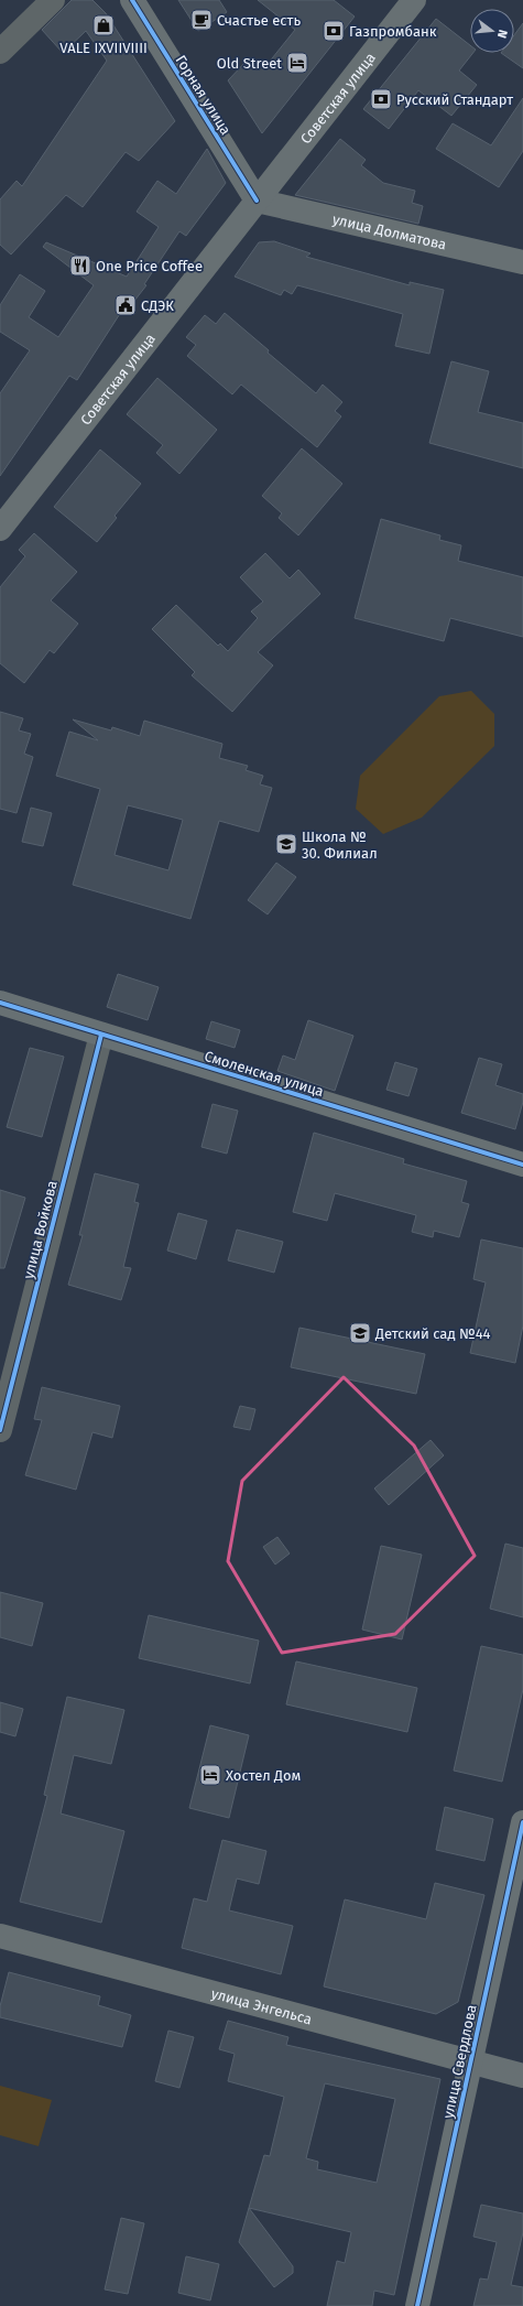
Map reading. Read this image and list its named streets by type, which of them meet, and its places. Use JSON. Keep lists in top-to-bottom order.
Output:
{
  "streets": {
    "main road": [
      "Горная улица",
      "Советская улица",
      "улица Долматова",
      "Смоленская улица",
      "улица Энгельса",
      "улица Свердлова"
    ],
    "street": ["улица Войкова"]
  },
  "crossings": [
    ["Горная улица", "Советская улица"],
    ["Горная улица", "улица Долматова"],
    ["Советская улица", "улица Долматова"],
    ["Смоленская улица", "улица Войкова"],
    ["улица Энгельса", "улица Свердлова"]
  ],
  "places": {
    "cafe": ["Счастье есть"],
    "shop": ["VALE IXVIIVIIII"],
    "bank": ["Газпромбанк", "Русский Стандарт"],
    "hotel": ["Old Street", "Хостел Дом"],
    "restaurant": ["One Price Coffee"],
    "public building": ["СДЭК"],
    "school or university": ["Школа № 30. Филиал", "Детский сад №44"]
  },
  "north": "right"
}
